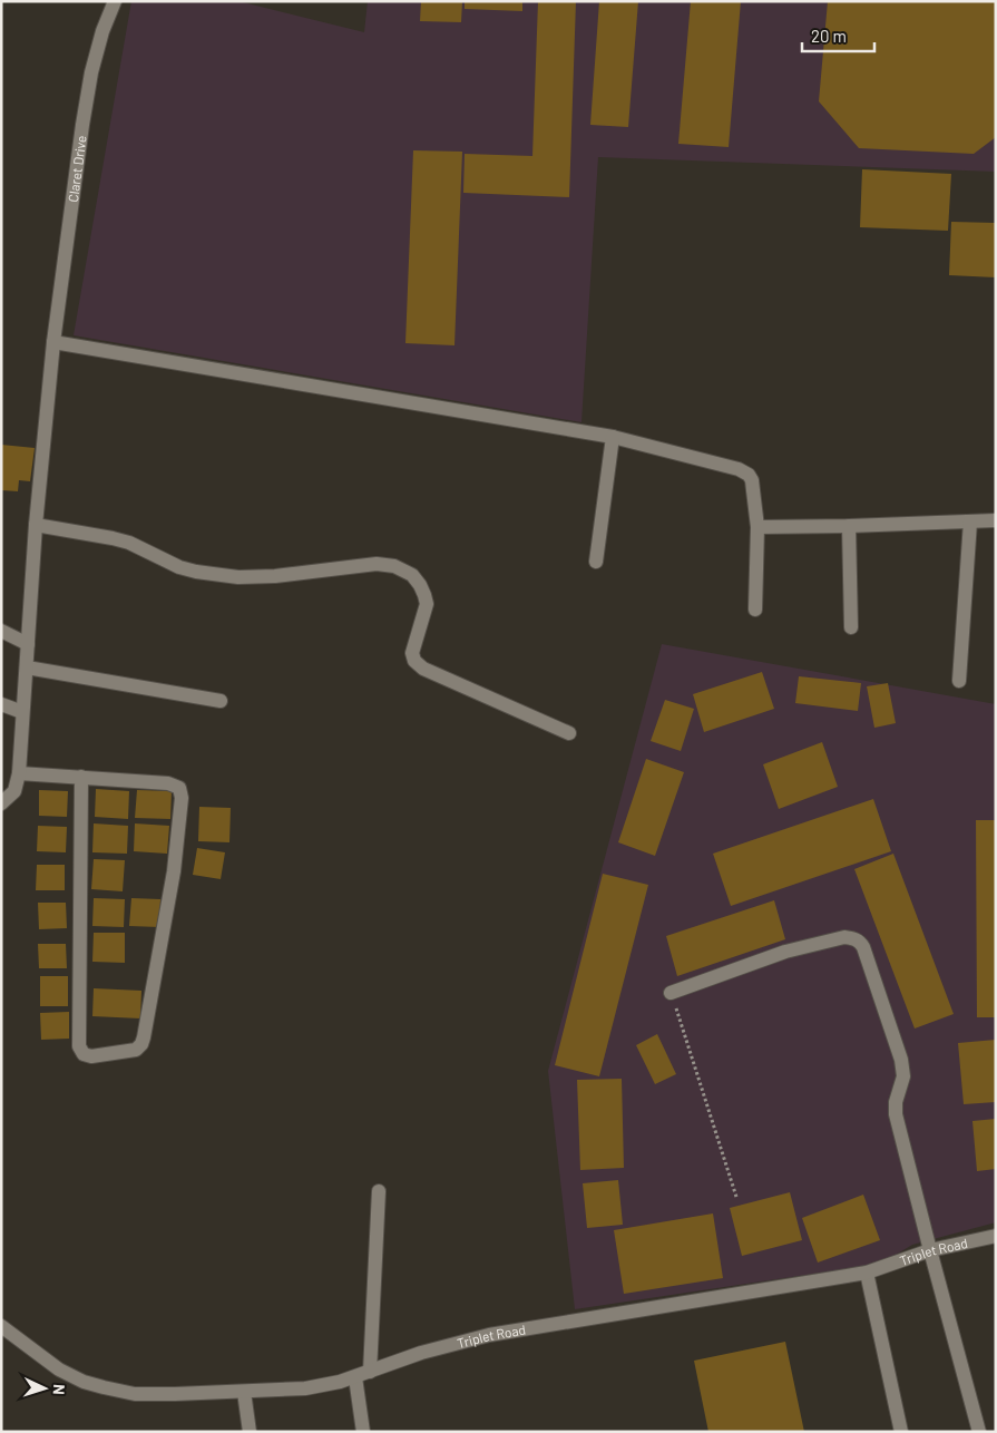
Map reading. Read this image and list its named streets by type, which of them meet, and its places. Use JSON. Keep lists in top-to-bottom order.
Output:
{
  "streets": {
    "street": ["Claret Drive", "Triplet Road"]
  },
  "scale_bar": "20 m",
  "north": "right"
}
